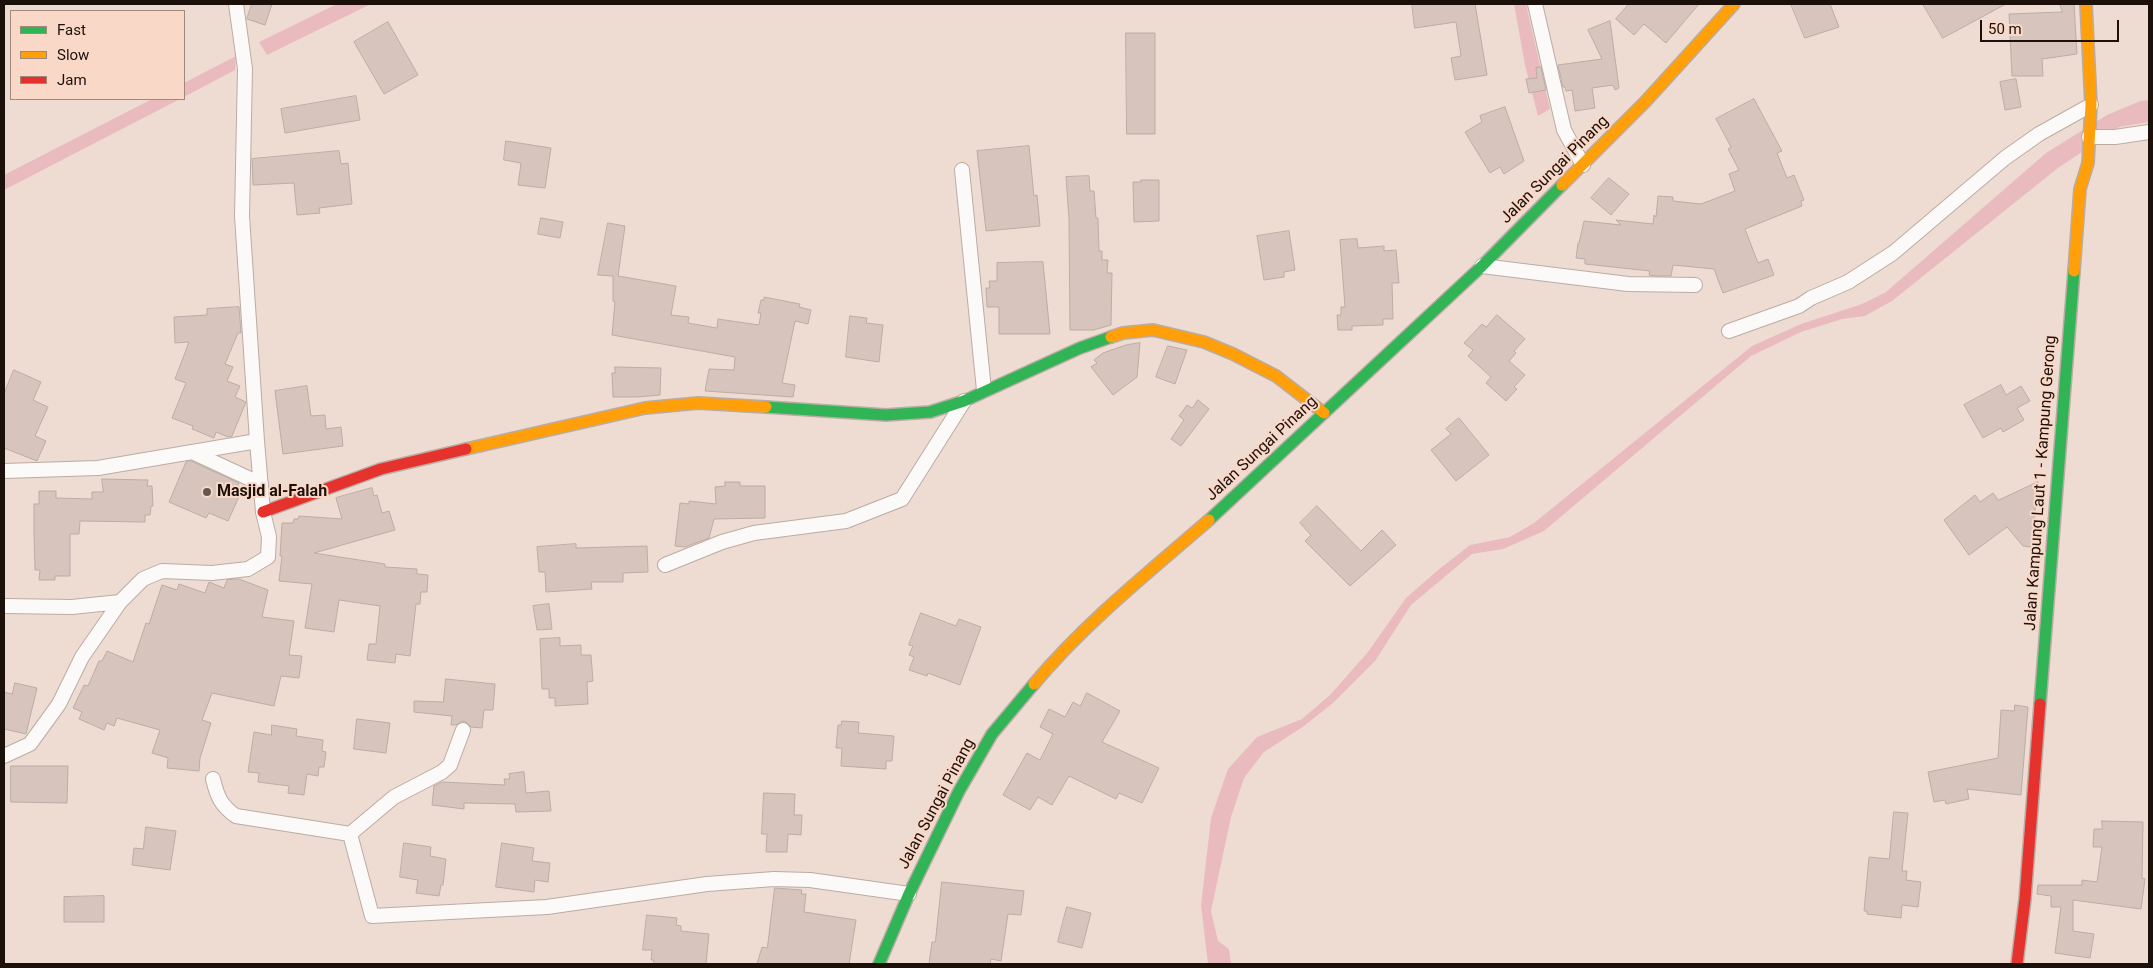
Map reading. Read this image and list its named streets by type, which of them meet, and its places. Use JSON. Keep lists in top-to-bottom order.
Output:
{
  "streets": {
    "street": ["Jalan Sungai Pinang", "Jalan Kampung Laut 1 - Kampung Gerong"]
  },
  "places": ["Masjid al-Falah"],
  "legend": ["Fast", "Slow", "Jam"],
  "scale_bar": "50 m"
}
